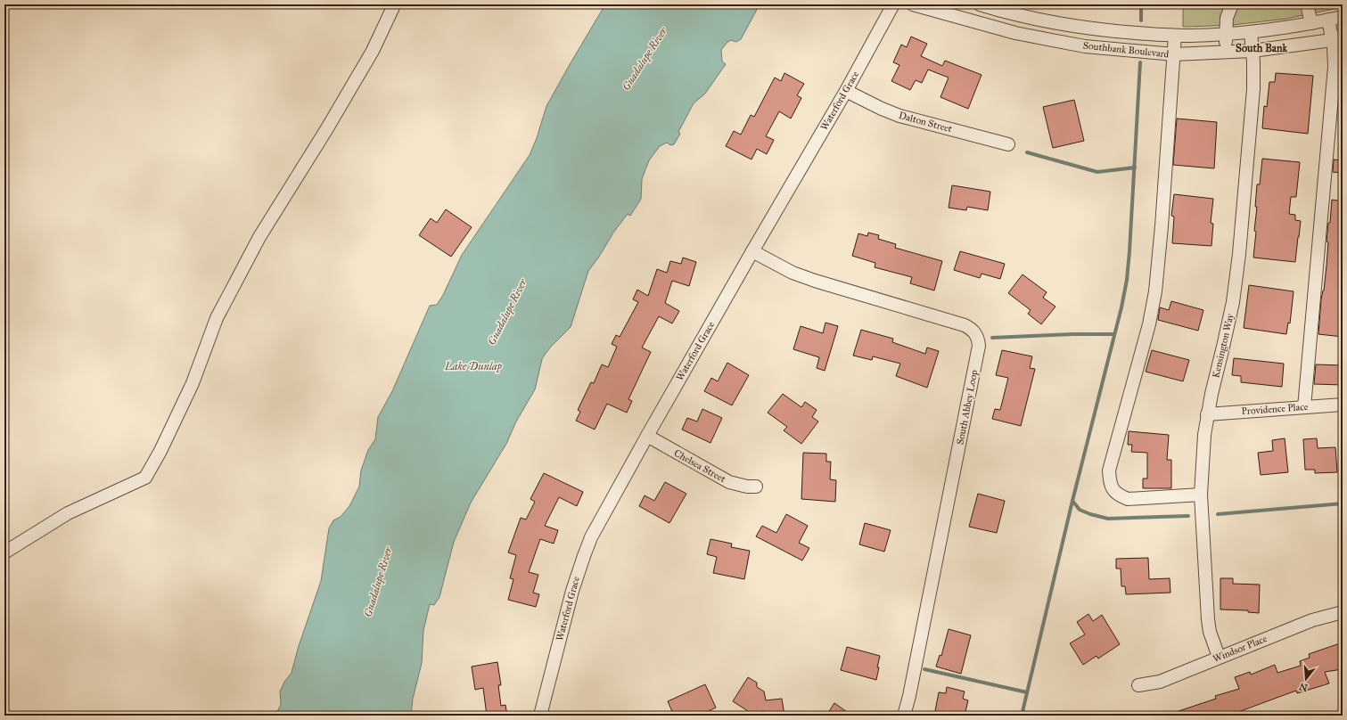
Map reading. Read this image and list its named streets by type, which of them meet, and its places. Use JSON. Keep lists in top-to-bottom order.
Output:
{
  "streets": {
    "street": [
      "Southbank Boulevard",
      "Waterford Grace",
      "Dalton Street",
      "Kensington Way",
      "South Abbey Loop",
      "Providence Place",
      "Chelsea Street",
      "Windsor Place"
    ]
  },
  "crossings": [
    ["Southbank Boulevard", "Kensington Way"],
    ["Waterford Grace", "Dalton Street"],
    ["Waterford Grace", "South Abbey Loop"],
    ["Waterford Grace", "Chelsea Street"],
    ["Kensington Way", "Providence Place"],
    ["Kensington Way", "Windsor Place"]
  ],
  "districts": ["South Bank"],
  "water": ["Guadalupe River", "Lake Dunlap"],
  "north": "bottom"
}
